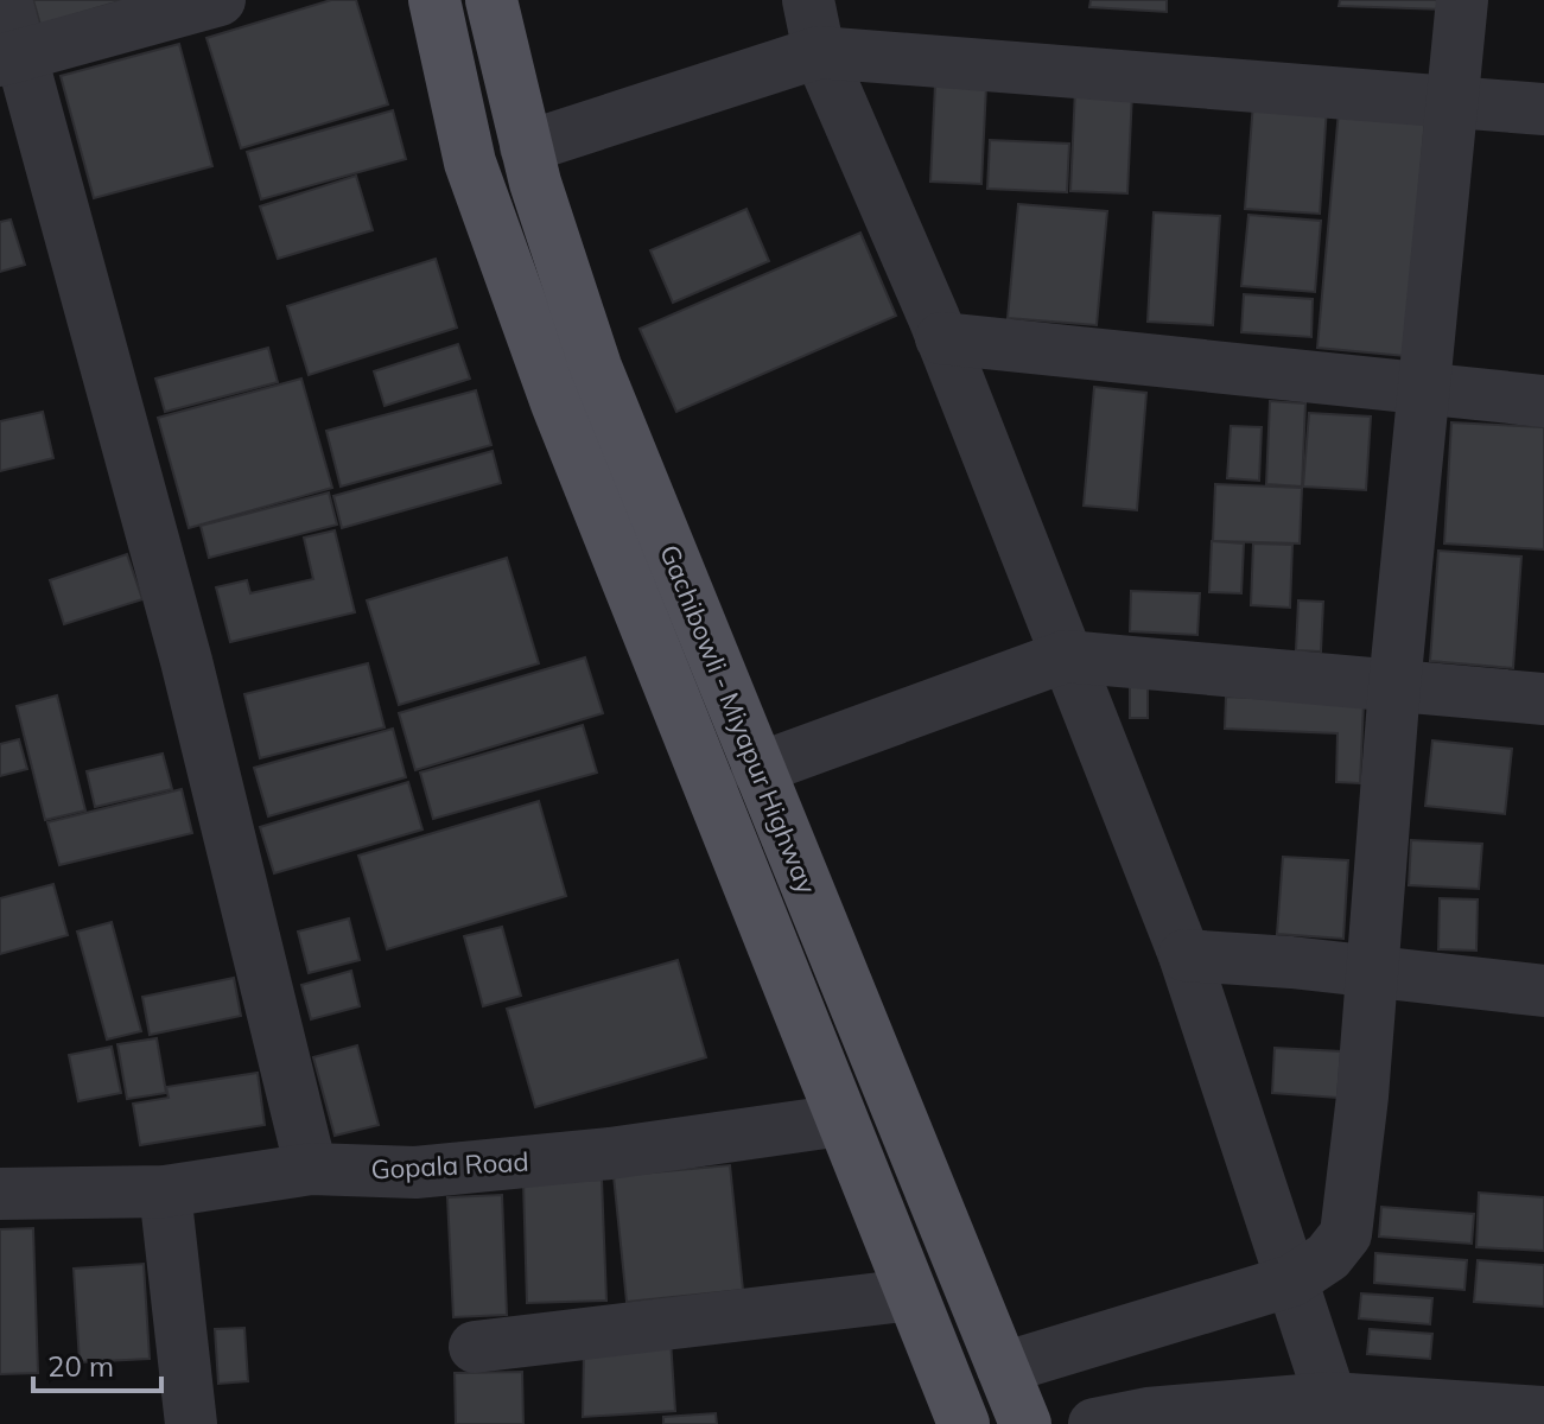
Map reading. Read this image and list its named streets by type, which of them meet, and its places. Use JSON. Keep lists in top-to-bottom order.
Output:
{
  "streets": {
    "main road": ["Gachibowli - Miyapur Highway"],
    "street": ["Gopala Road"]
  },
  "crossings": [
    ["Gachibowli - Miyapur Highway", "Gopala Road"]
  ],
  "scale_bar": "20 m"
}
